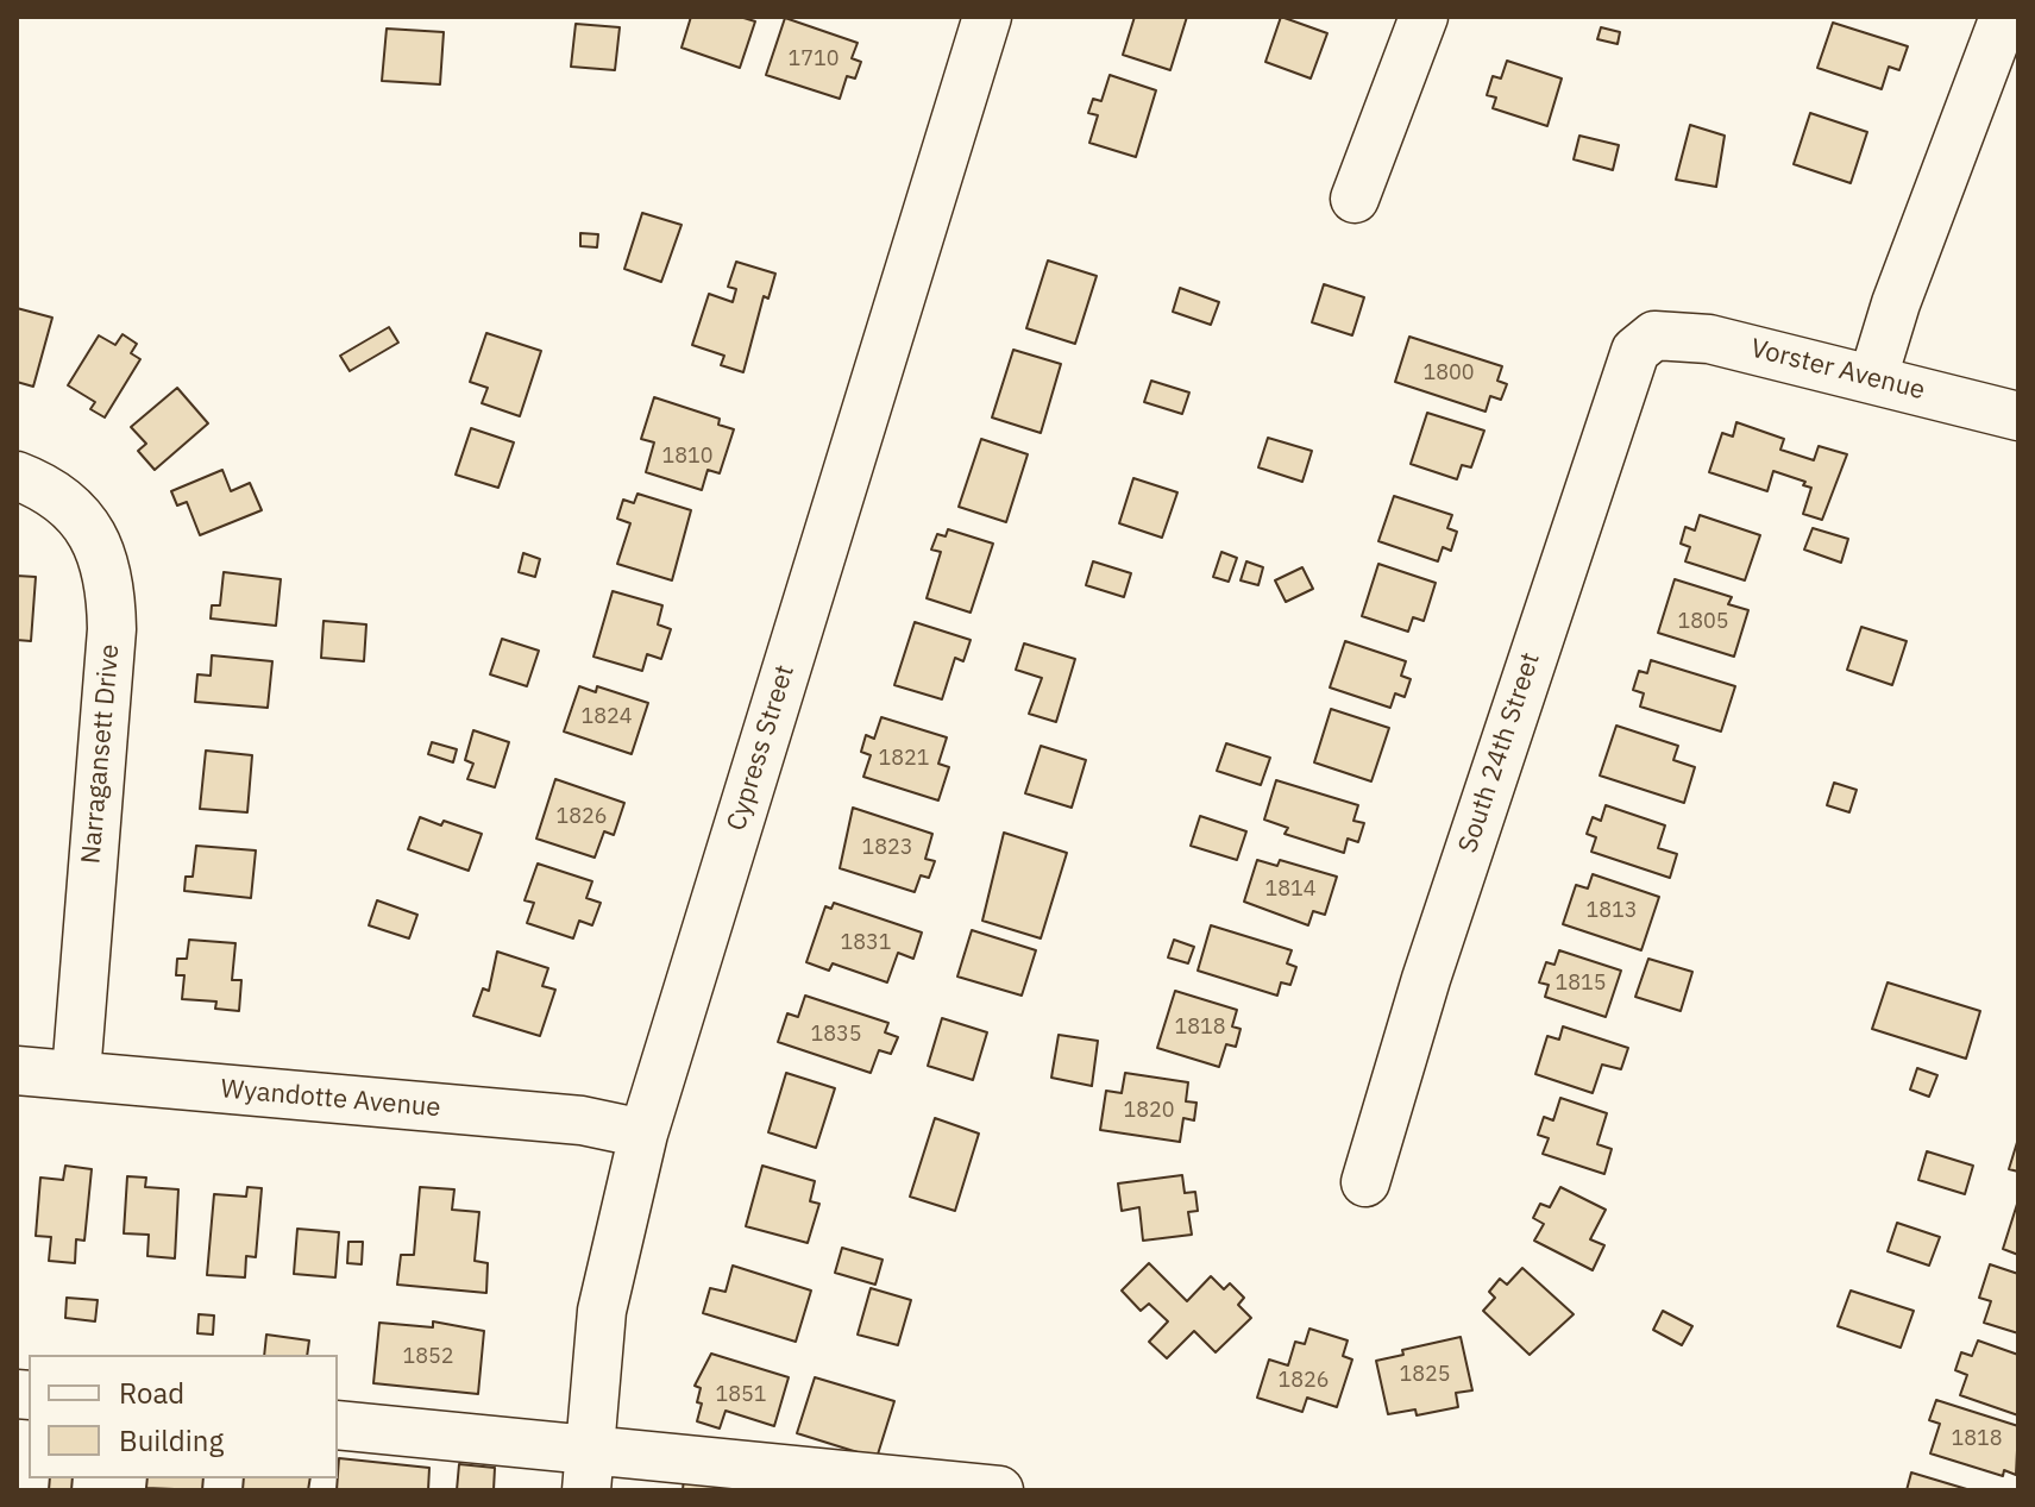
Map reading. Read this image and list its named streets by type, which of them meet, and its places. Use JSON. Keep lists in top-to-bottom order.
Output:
{
  "streets": {
    "street": [
      "Vorster Avenue",
      "Cypress Street",
      "South 24th Street",
      "Narragansett Drive",
      "Wyandotte Avenue"
    ]
  },
  "crossings": [
    ["Vorster Avenue", "South 24th Street"],
    ["Cypress Street", "Wyandotte Avenue"],
    ["Narragansett Drive", "Wyandotte Avenue"]
  ],
  "house_numbers": [
    "1710",
    "1800",
    "1810",
    "1805",
    "1824",
    "1821",
    "1826",
    "1823",
    "1814",
    "1813",
    "1831",
    "1815",
    "1818",
    "1835",
    "1820",
    "1852",
    "1825",
    "1826",
    "1851",
    "1818"
  ],
  "legend": ["Road", "Building"]
}
